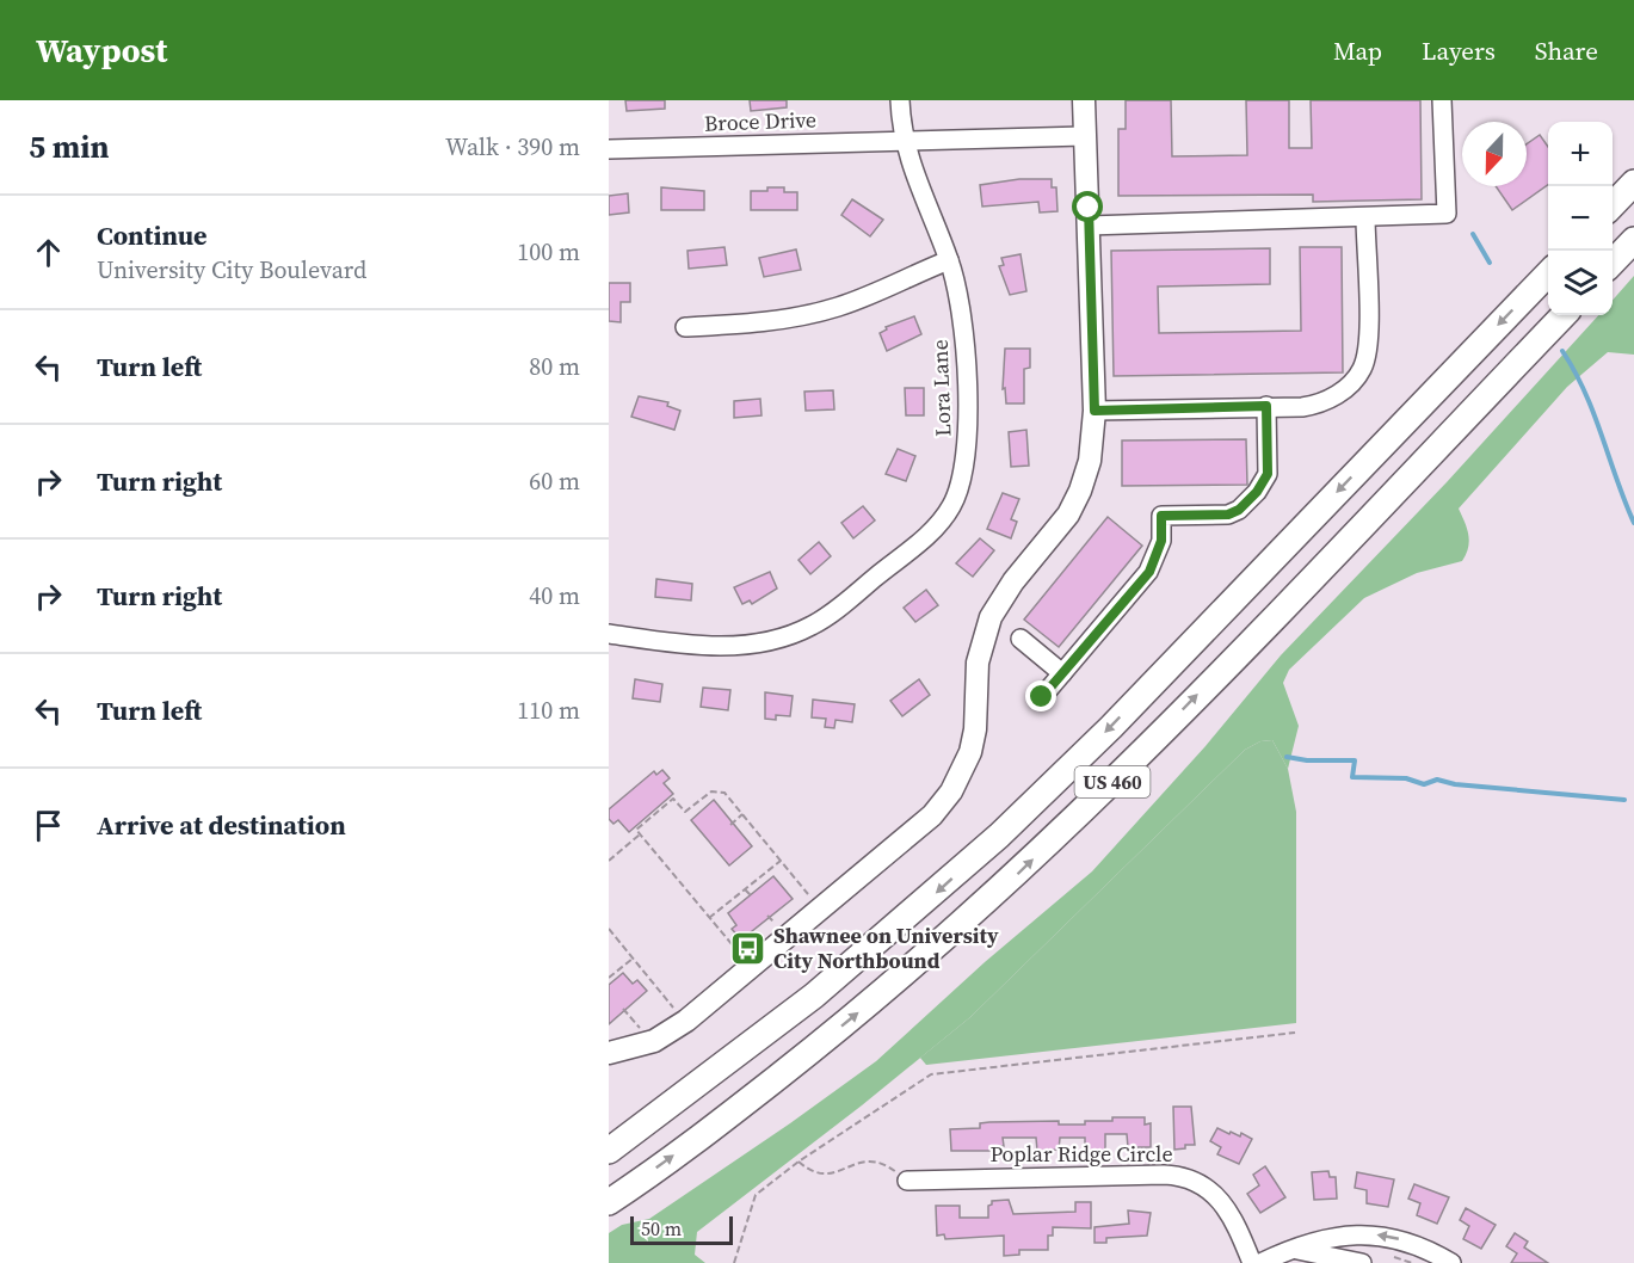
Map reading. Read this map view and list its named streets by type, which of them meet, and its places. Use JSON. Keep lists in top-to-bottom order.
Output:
{
  "streets": {
    "highway": ["US 460"],
    "street": ["Broce Drive", "Lora Lane", "Poplar Ridge Circle"]
  },
  "crossings": [
    ["Broce Drive", "Lora Lane"]
  ],
  "places": {
    "bus stop": ["Shawnee on University City Northbound"]
  },
  "scale_bar": "50 m",
  "north": "bottom",
  "page": {
    "header": "Waypost",
    "nav": ["Map", "Layers", "Share"],
    "heading": ["5 min", "Walk · 390 m"],
    "map_buttons": ["+", "−"],
    "list": [
      ["Continue", "University City Boulevard", "100 m"],
      ["Turn left", "80 m"],
      ["Turn right", "60 m"],
      ["Turn right", "40 m"],
      ["Turn left", "110 m"],
      "Arrive at destination"
    ],
    "scale": "50 m"
  }
}
